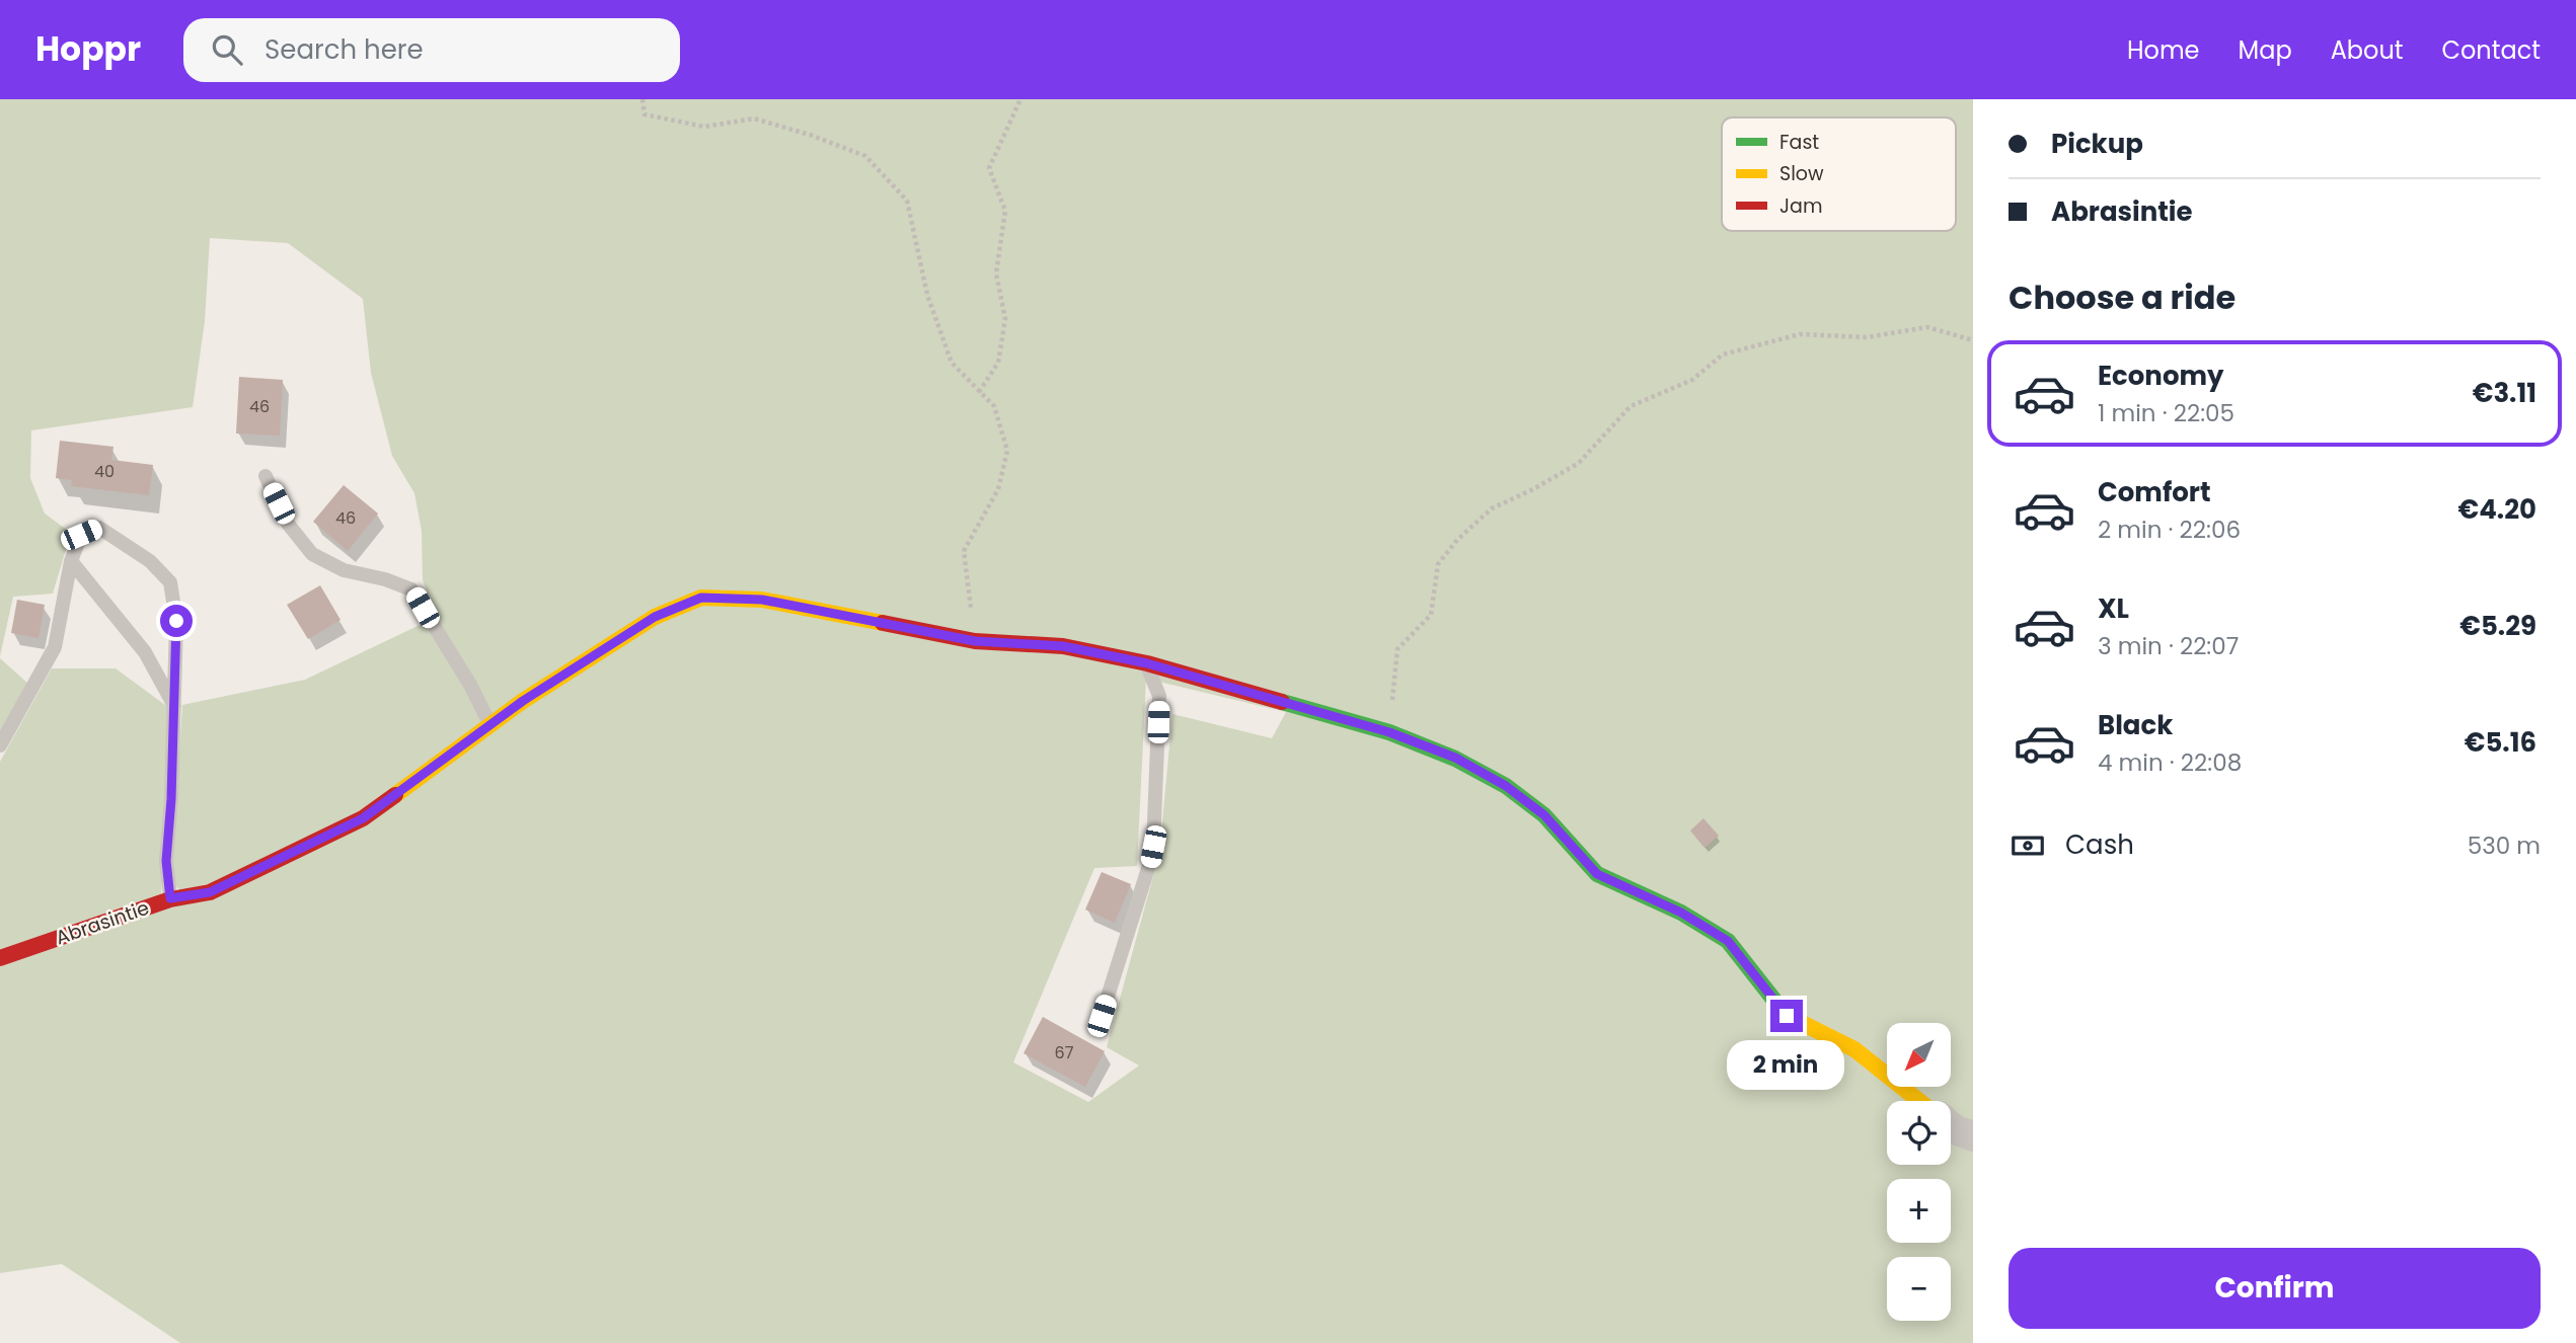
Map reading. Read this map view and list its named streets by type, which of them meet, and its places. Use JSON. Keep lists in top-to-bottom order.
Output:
{
  "streets": {
    "street": ["Abrasintie"]
  },
  "house_numbers": [
    "46",
    "40",
    "46",
    "67"
  ],
  "legend": ["Fast", "Slow", "Jam"],
  "north": "bottom left",
  "page": {
    "header": "Hoppr",
    "search": "Search here",
    "nav": [
      "Home",
      "Map",
      "About",
      "Contact"
    ],
    "banner": ["Pickup", "Abrasintie"],
    "heading": "Choose a ride",
    "list": [
      {
        "name": "Economy",
        "note": "1 min · 22:05",
        "value": "€3.11"
      },
      {
        "name": "Comfort",
        "note": "2 min · 22:06",
        "value": "€4.20"
      },
      {
        "name": "XL",
        "note": "3 min · 22:07",
        "value": "€5.29"
      },
      {
        "name": "Black",
        "note": "4 min · 22:08",
        "value": "€5.16"
      }
    ],
    "pay": ["Cash", "530 m"],
    "map_buttons": ["+", "−"],
    "bubble": "2 min",
    "buttons": "Confirm"
  }
}
